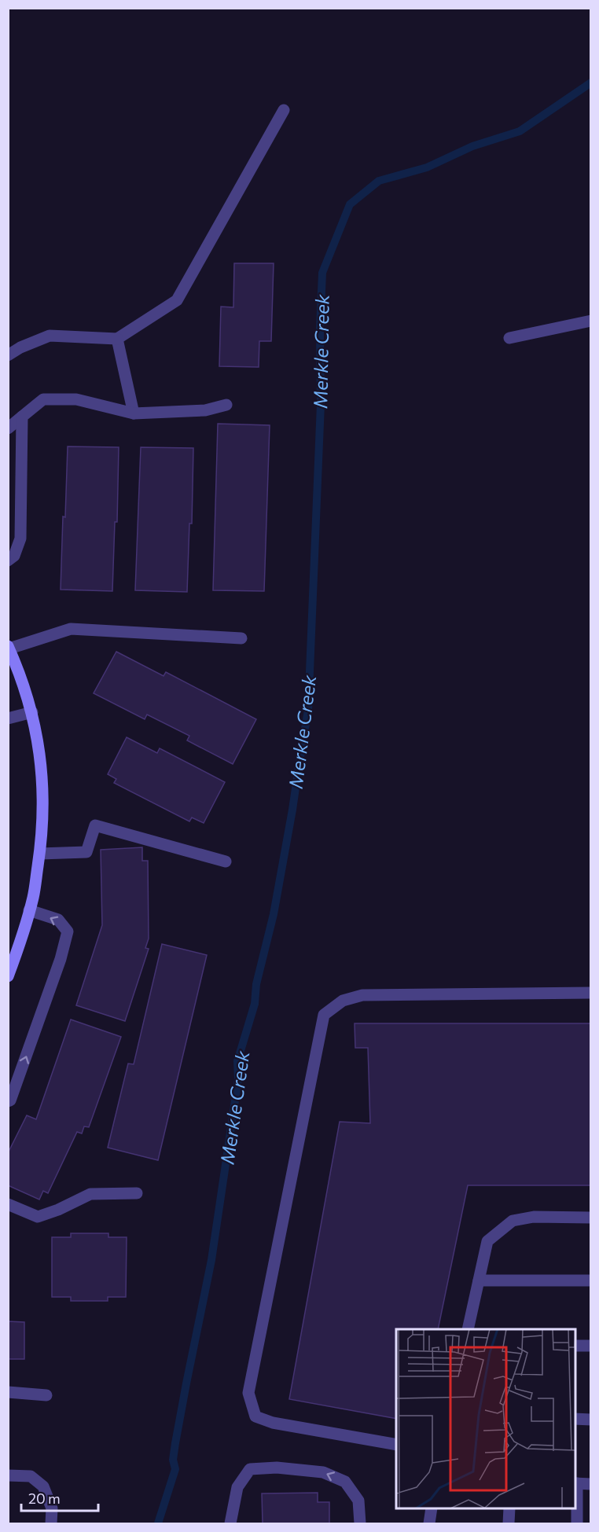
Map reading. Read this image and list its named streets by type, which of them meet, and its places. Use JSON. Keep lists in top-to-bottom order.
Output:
{
  "water": ["Merkle Creek"],
  "scale_bar": "20 m"
}
